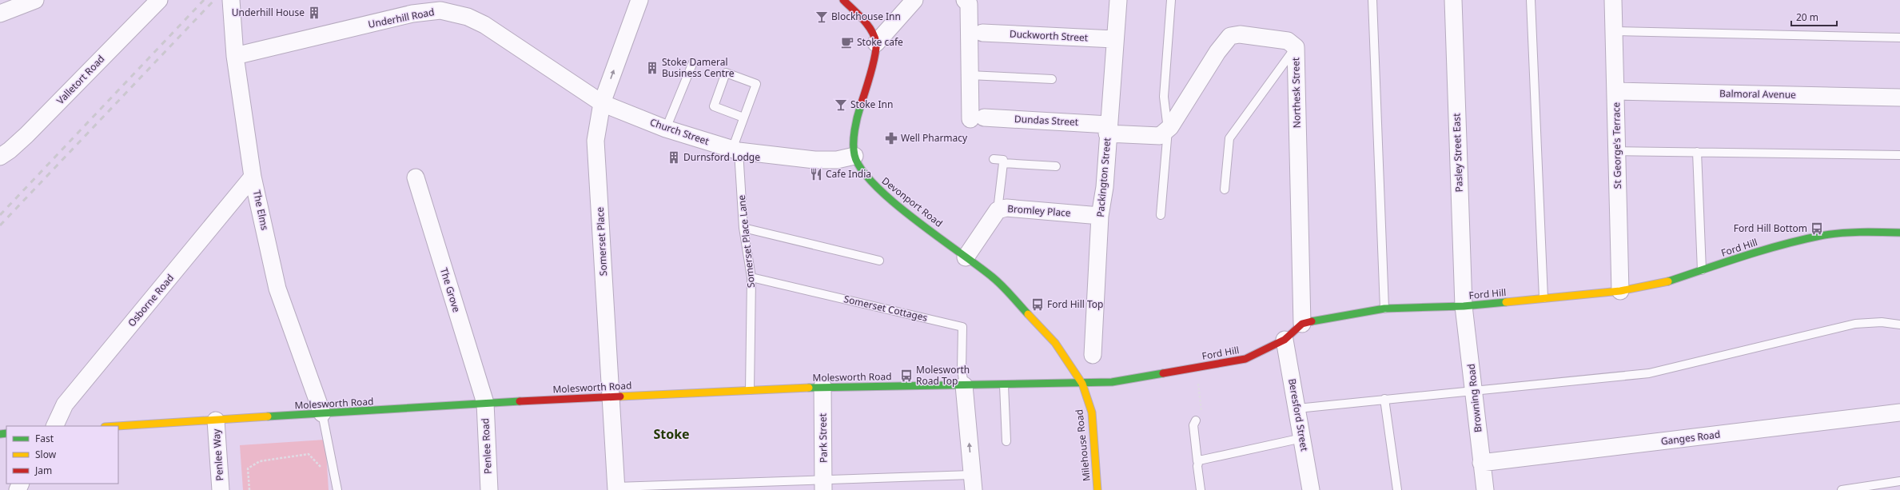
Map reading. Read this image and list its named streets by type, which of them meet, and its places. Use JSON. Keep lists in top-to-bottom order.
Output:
{
  "streets": {
    "street": [
      "Underhill Road",
      "Duckworth Street",
      "Valletort Road",
      "Northesk Street",
      "Balmoral Avenue",
      "Dundas Street",
      "Church Street",
      "St George's Terrace",
      "Pasley Street East",
      "Packington Street",
      "Devonport Road",
      "The Elms",
      "Bromley Place",
      "Somerset Place",
      "Ford Hill",
      "The Grove",
      "Osborne Road",
      "Molesworth Road",
      "Browning Road",
      "Beresford Street",
      "Park Street",
      "Ganges Road",
      "Milehouse Road",
      "Penlee Road",
      "Penlee Way"
    ],
    "lane": ["Somerset Place Lane", "Somerset Cottages"]
  },
  "crossings": [
    ["Underhill Road", "Church Street"],
    ["Underhill Road", "The Elms"],
    ["Underhill Road", "Somerset Place"],
    ["Duckworth Street", "Packington Street"],
    ["Northesk Street", "Ford Hill"],
    ["Balmoral Avenue", "St George's Terrace"],
    ["Dundas Street", "Packington Street"],
    ["Church Street", "Devonport Road"],
    ["Church Street", "Somerset Place"],
    ["Church Street", "Somerset Place Lane"],
    ["St George's Terrace", "Ford Hill"],
    ["Pasley Street East", "Ford Hill"],
    ["Pasley Street East", "Browning Road"],
    ["Packington Street", "Bromley Place"],
    ["Devonport Road", "Bromley Place"],
    ["Devonport Road", "Milehouse Road"],
    ["The Elms", "Osborne Road"],
    ["The Elms", "Molesworth Road"],
    ["Somerset Place", "Molesworth Road"],
    ["Somerset Place Lane", "Somerset Cottages"],
    ["Somerset Place Lane", "Molesworth Road"],
    ["Ford Hill", "Molesworth Road"],
    ["Ford Hill", "Browning Road"],
    ["Ford Hill", "Beresford Street"],
    ["Ford Hill", "Milehouse Road"],
    ["The Grove", "Molesworth Road"],
    ["The Grove", "Penlee Road"],
    ["Somerset Cottages", "Molesworth Road"],
    ["Molesworth Road", "Park Street"],
    ["Molesworth Road", "Milehouse Road"],
    ["Molesworth Road", "Penlee Road"],
    ["Molesworth Road", "Penlee Way"],
    ["Browning Road", "Ganges Road"]
  ],
  "districts": ["Stoke"],
  "places": {
    "building": ["Underhill House", "Stoke Dameral Business Centre", "Durnsford Lodge"],
    "bar": ["Blockhouse Inn", "Stoke Inn"],
    "cafe": ["Stoke cafe"],
    "pharmacy": ["Well Pharmacy"],
    "restaurant": ["Cafe India"],
    "bus stop": ["Ford Hill Bottom", "Ford Hill Top", "Molesworth Road Top"]
  },
  "legend": ["Fast", "Slow", "Jam"],
  "scale_bar": "20 m"
}
